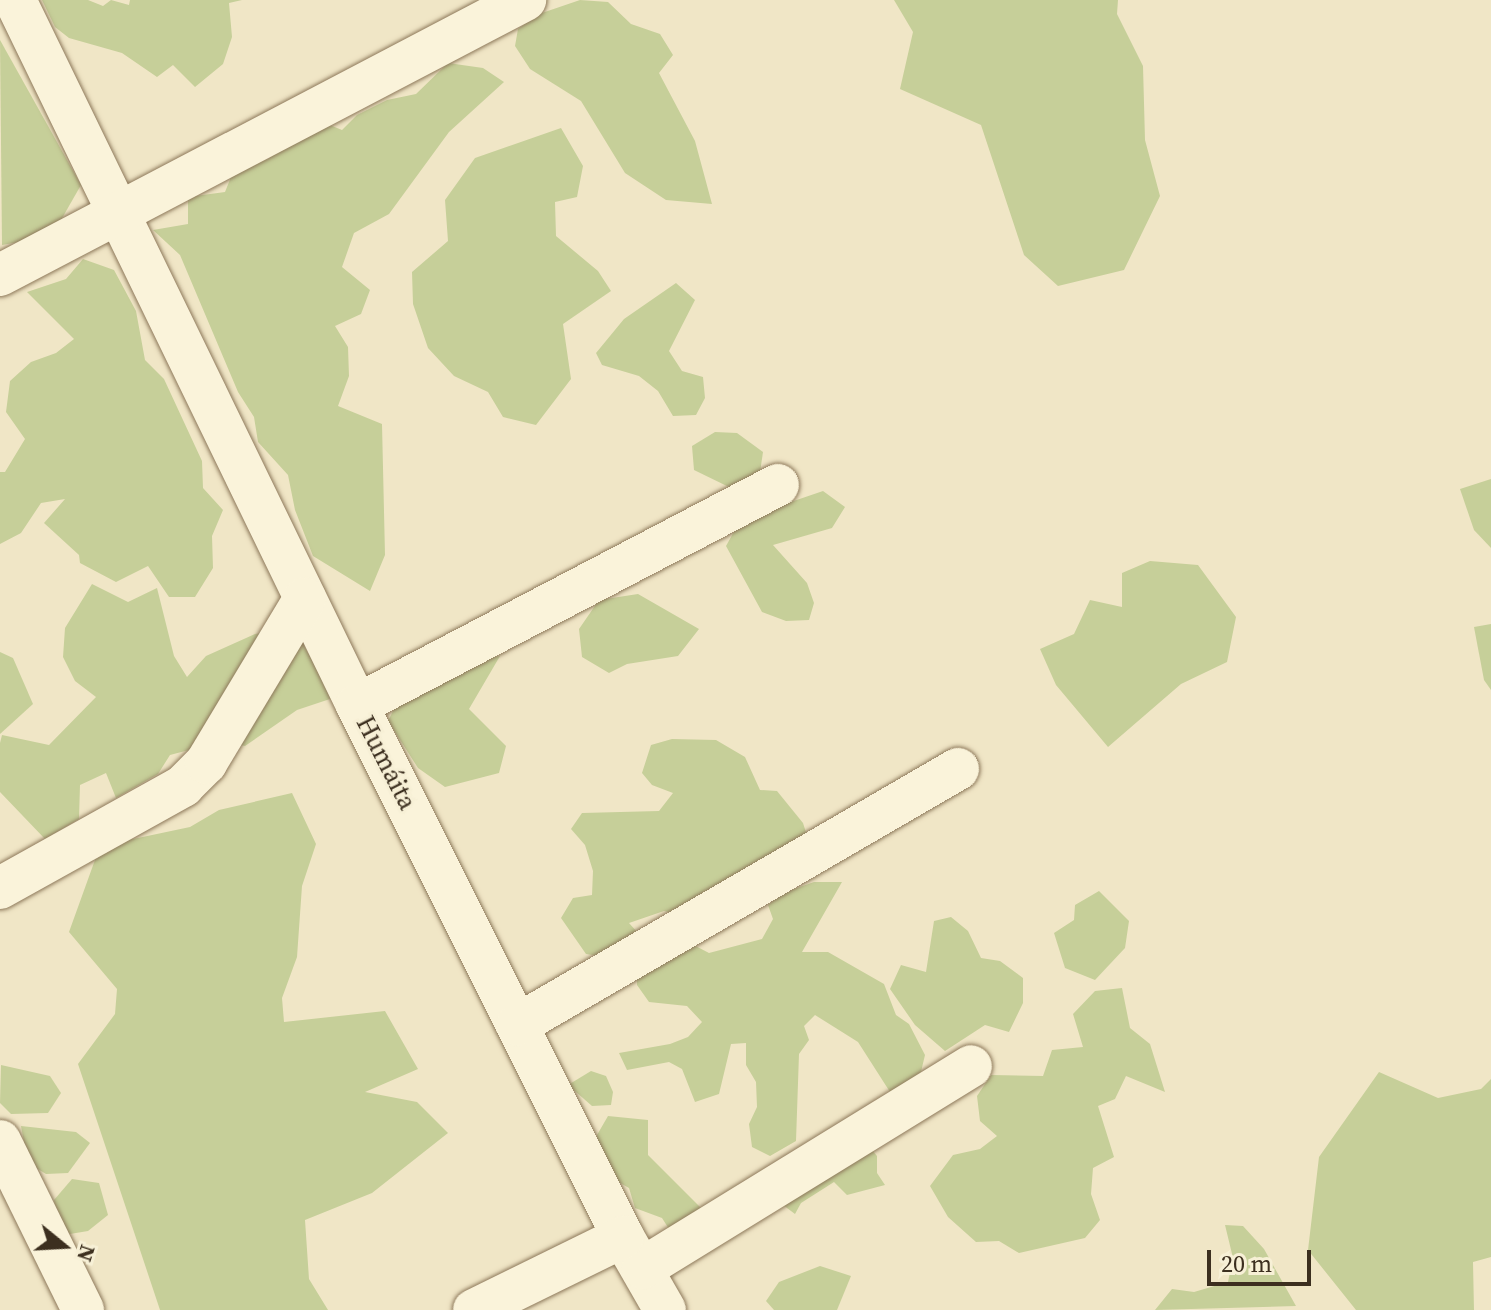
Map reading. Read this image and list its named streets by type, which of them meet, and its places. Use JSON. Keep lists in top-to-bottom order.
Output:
{
  "streets": {
    "street": ["Humáita"]
  },
  "scale_bar": "20 m",
  "north": "right"
}
